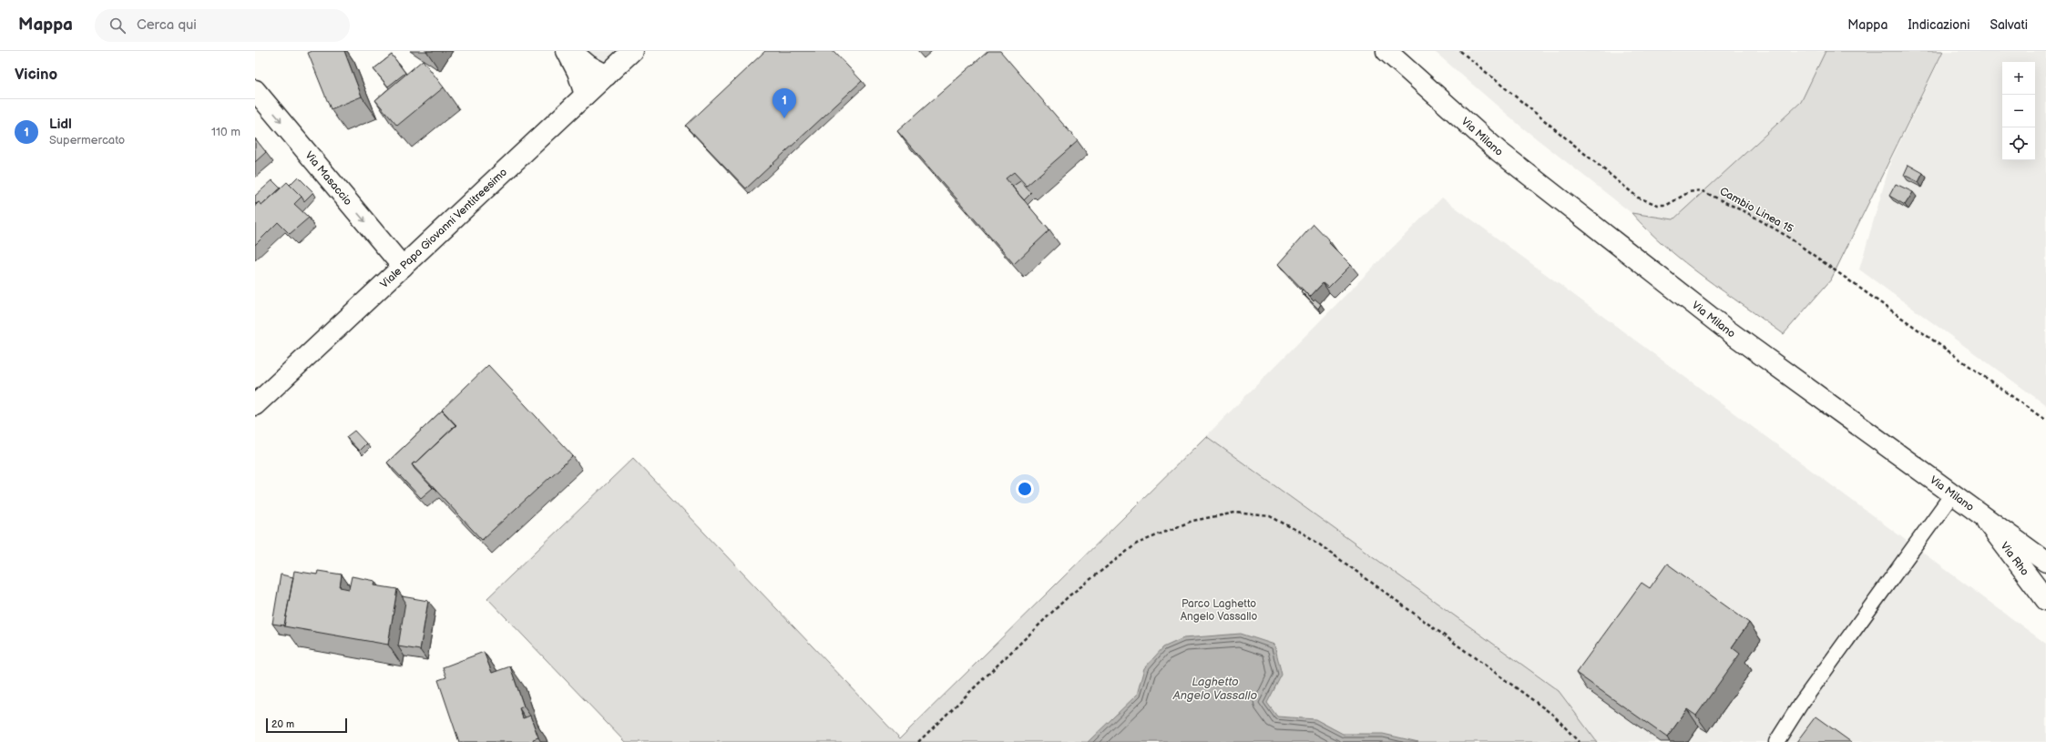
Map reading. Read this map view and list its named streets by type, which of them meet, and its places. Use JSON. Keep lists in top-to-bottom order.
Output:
{
  "streets": {
    "street": [
      "Via Milano",
      "Via Masaccio",
      "Viale Papa Giovanni Ventitreesimo",
      "Via Rho"
    ],
    "path": ["Cambio Linea 15"]
  },
  "crossings": [
    ["Via Milano", "Via Rho"],
    ["Via Masaccio", "Viale Papa Giovanni Ventitreesimo"]
  ],
  "one_way": ["Via Masaccio"],
  "water": ["Laghetto Angelo Vassallo"],
  "parks": ["Parco Laghetto Angelo Vassallo"],
  "scale_bar": "20 m",
  "page": {
    "header": "Mappa",
    "search": "Cerca qui",
    "nav": ["Mappa", "Indicazioni", "Salvati"],
    "heading": "Vicino",
    "map_buttons": ["+", "−"],
    "pins": "1",
    "list": [
      {
        "mark": "1",
        "name": "Lidl",
        "note": "Supermercato",
        "value": "110 m"
      }
    ],
    "scale": "20 m"
  }
}
